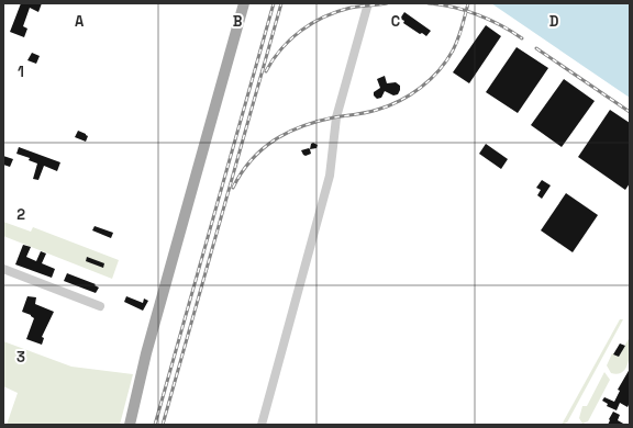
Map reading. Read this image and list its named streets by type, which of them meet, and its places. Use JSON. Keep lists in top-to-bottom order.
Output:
{
  "grid": {
    "columns": [
      "A",
      "B",
      "C",
      "D"
    ],
    "rows": ["1", "2", "3"]
  }
}
